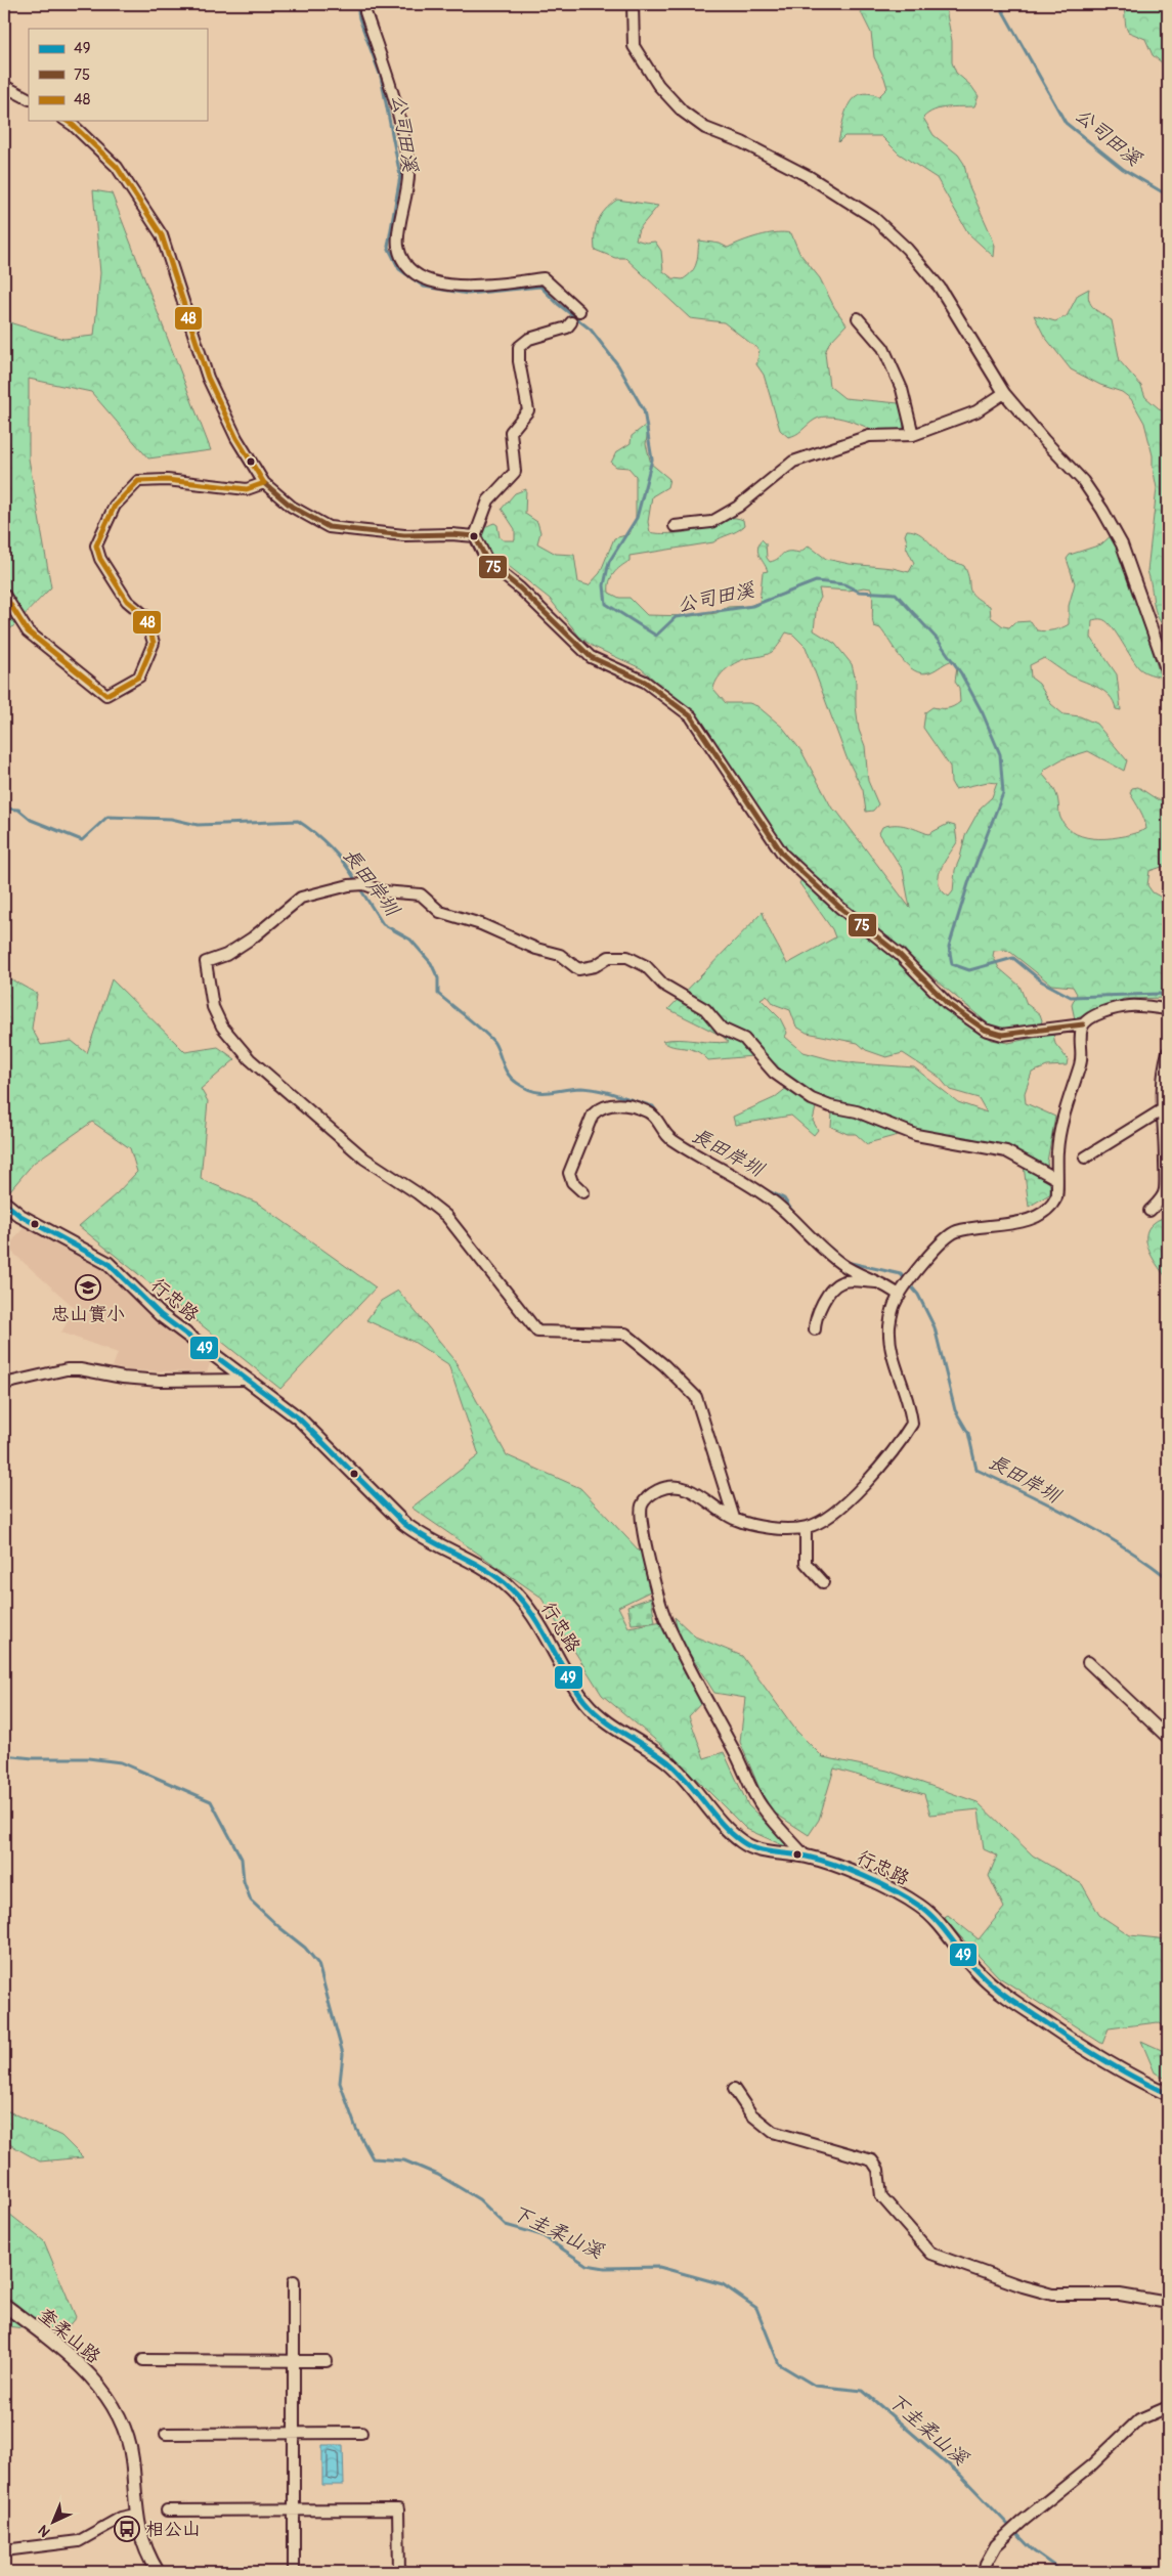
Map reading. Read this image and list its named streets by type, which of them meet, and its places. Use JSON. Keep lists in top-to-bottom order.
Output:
{
  "streets": {
    "street": ["行忠路", "奎柔山路"]
  },
  "water": ["公司田溪", "長田岸圳", "下圭柔山溪"],
  "places": {
    "school or university": ["忠山實小"],
    "bus stop": ["相公山"]
  },
  "lines": ["transit line 48", "transit line 75", "transit line 49"],
  "legend": ["49", "75", "48"],
  "north": "bottom left"
}
